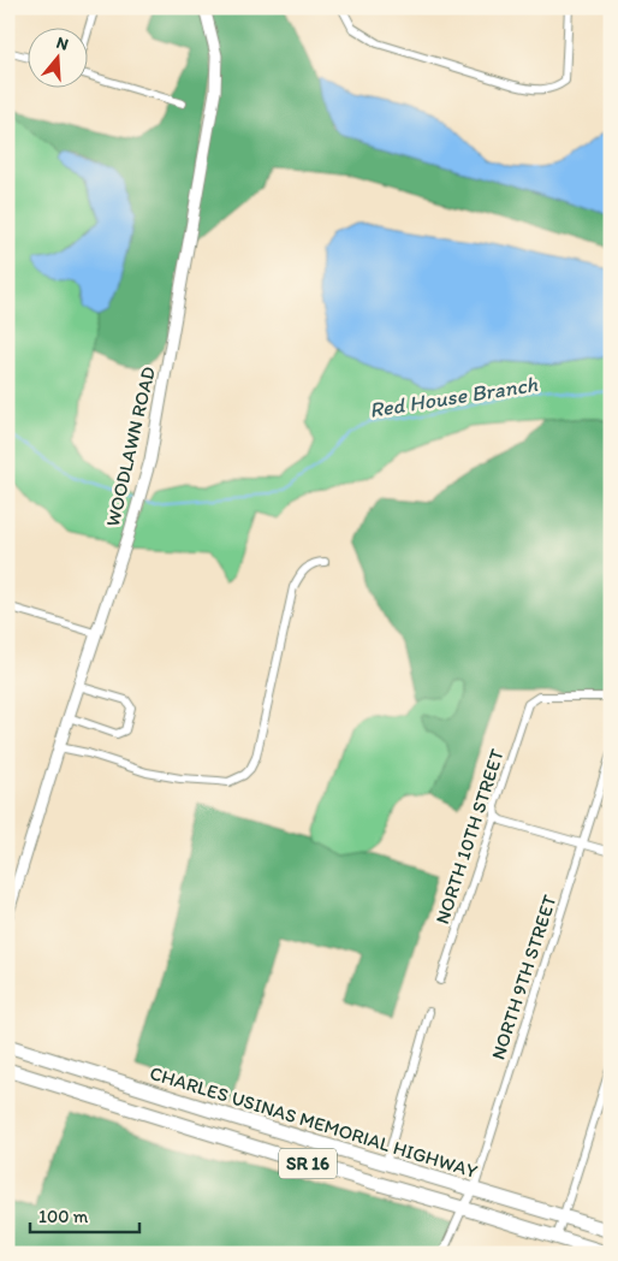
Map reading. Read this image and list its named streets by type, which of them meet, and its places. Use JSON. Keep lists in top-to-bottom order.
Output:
{
  "streets": {
    "highway": ["CHARLES USINAS MEMORIAL HIGHWAY", "SR 16"],
    "street": ["WOODLAWN ROAD", "NORTH 10TH STREET", "NORTH 9TH STREET"]
  },
  "crossings": [
    ["NORTH 9TH STREET", "CHARLES USINAS MEMORIAL HIGHWAY"]
  ],
  "water": ["Red House Branch"],
  "scale_bar": "100 m",
  "north": "top"
}
